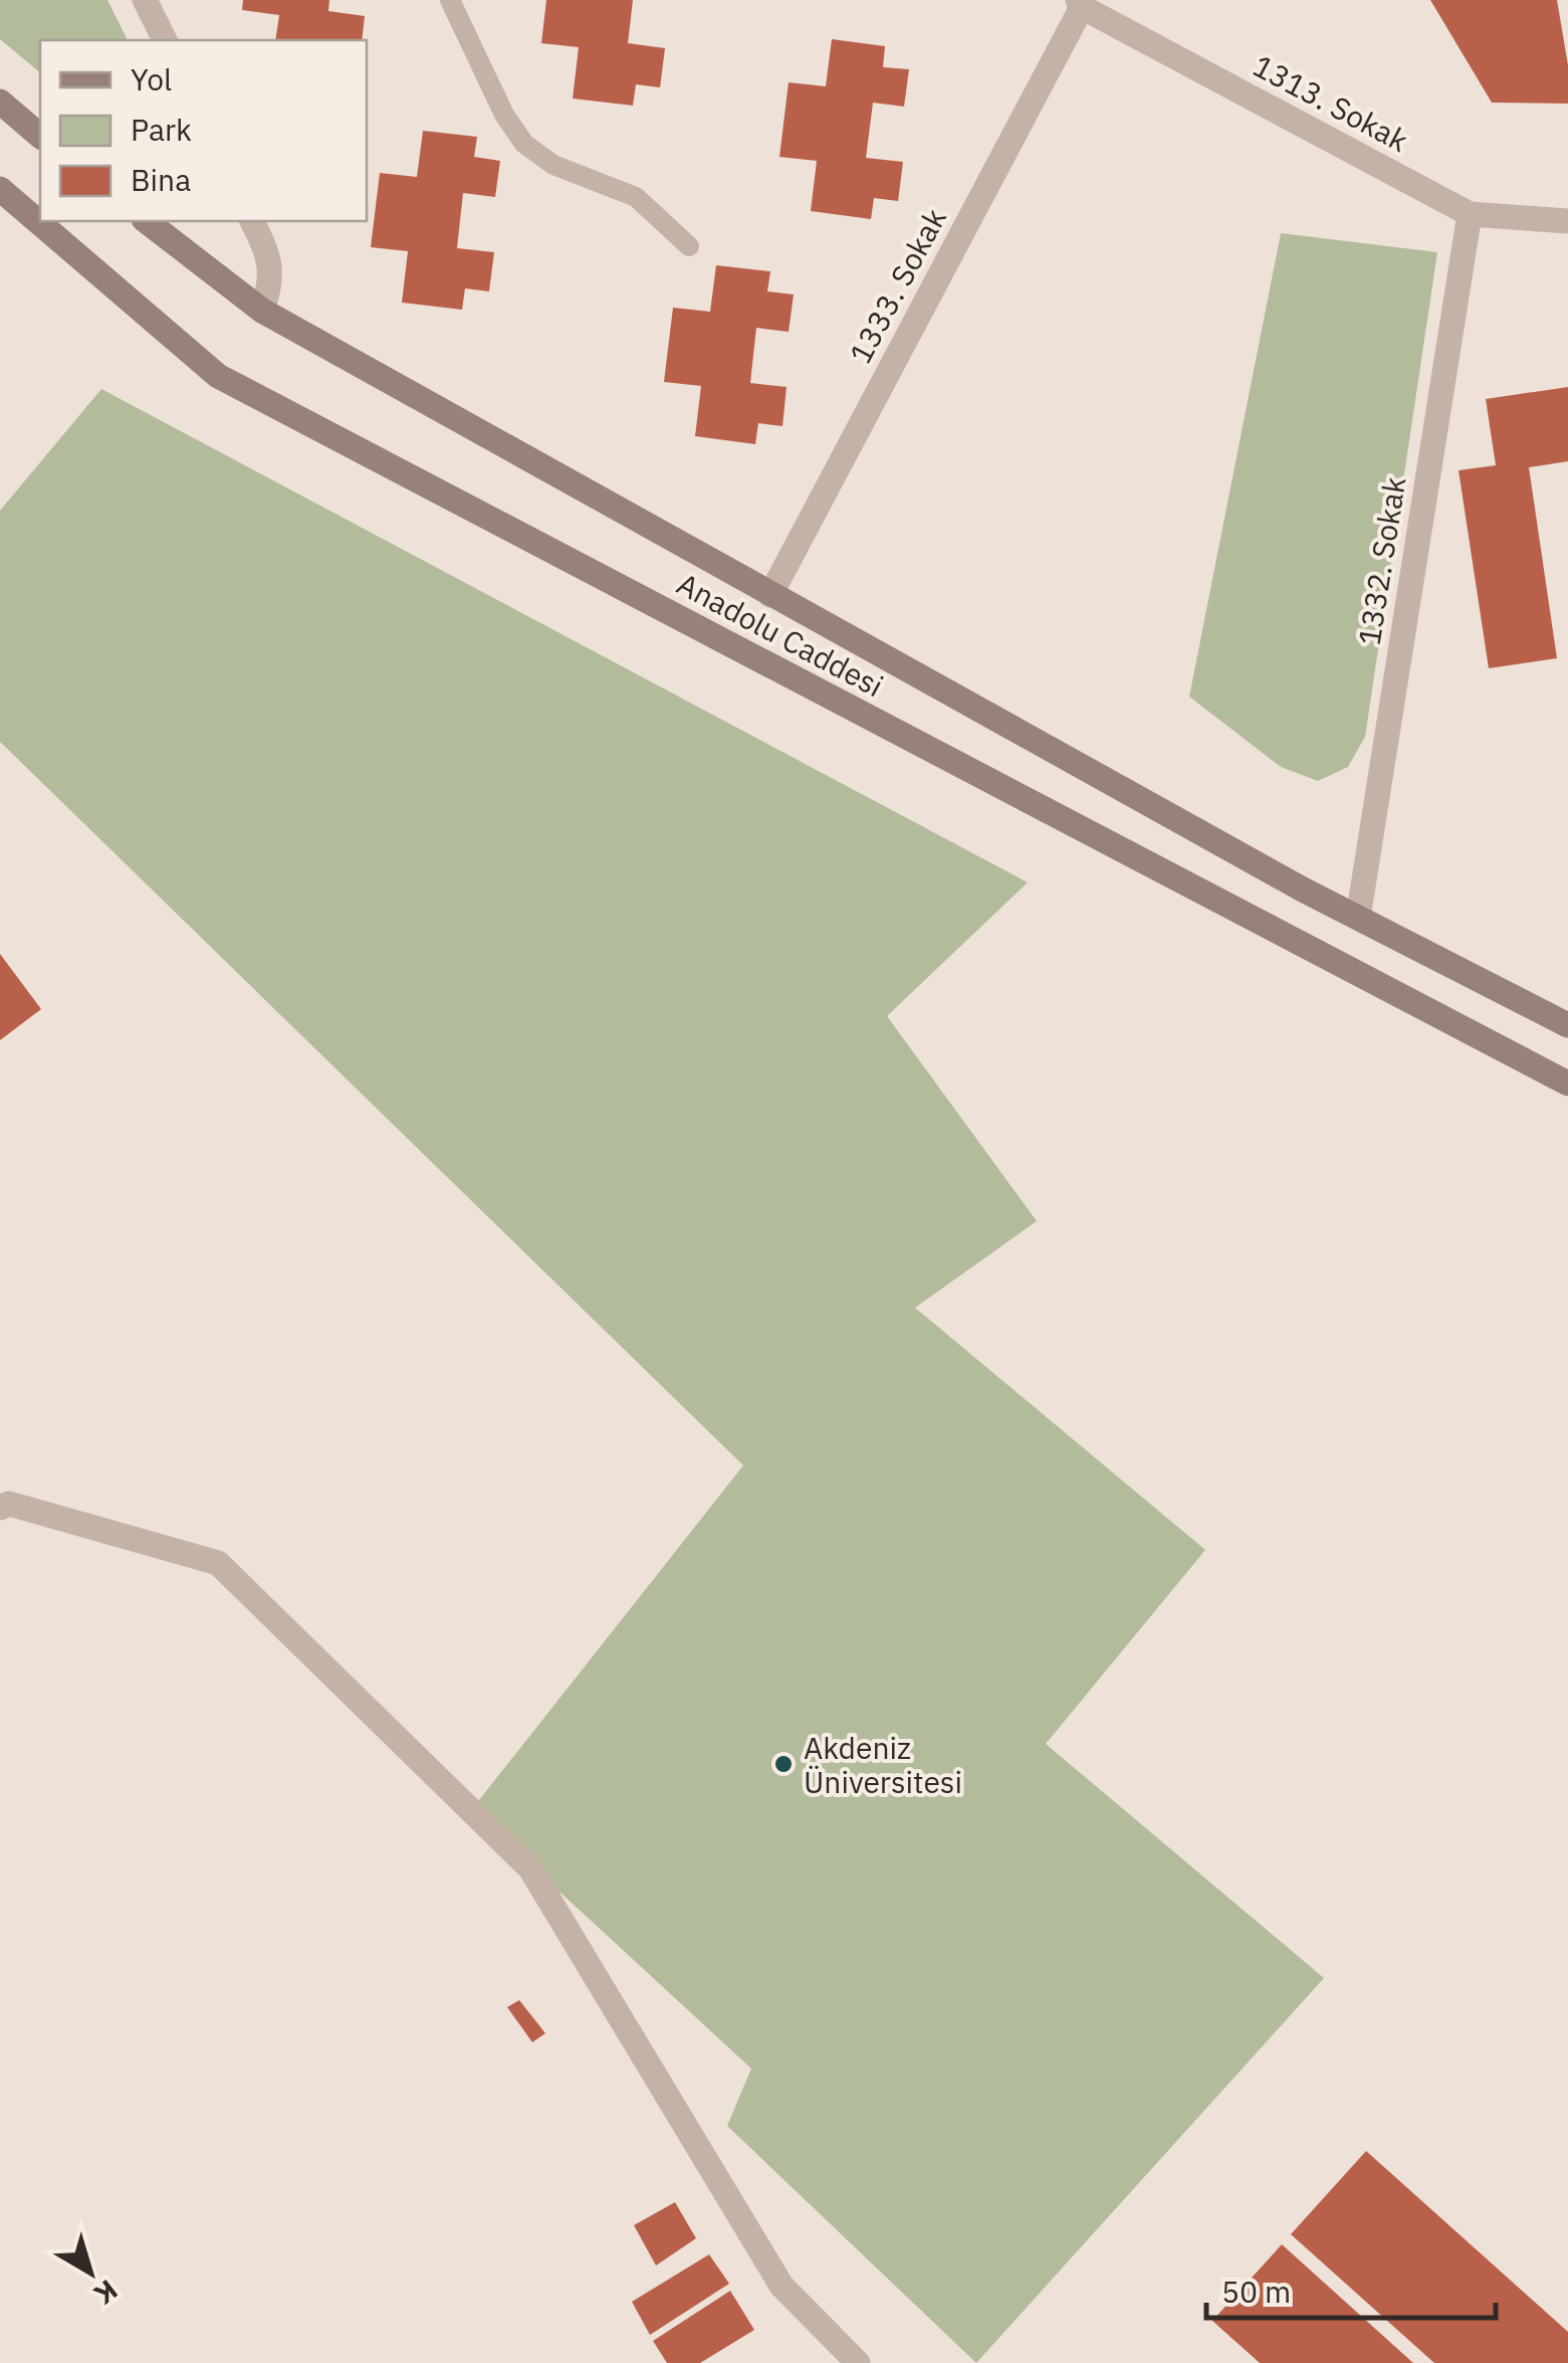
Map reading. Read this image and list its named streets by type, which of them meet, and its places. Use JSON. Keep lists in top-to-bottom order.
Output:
{
  "streets": {
    "main road": ["Anadolu Caddesi"],
    "street": ["1313. Sokak", "1333. Sokak", "1332. Sokak"]
  },
  "crossings": [
    ["1313. Sokak", "1333. Sokak"],
    ["1313. Sokak", "1332. Sokak"],
    ["1333. Sokak", "Anadolu Caddesi"],
    ["1332. Sokak", "Anadolu Caddesi"]
  ],
  "places": ["Akdeniz Üniversitesi"],
  "legend": ["Yol", "Park", "Bina"],
  "scale_bar": "50 m",
  "north": "bottom right"
}
